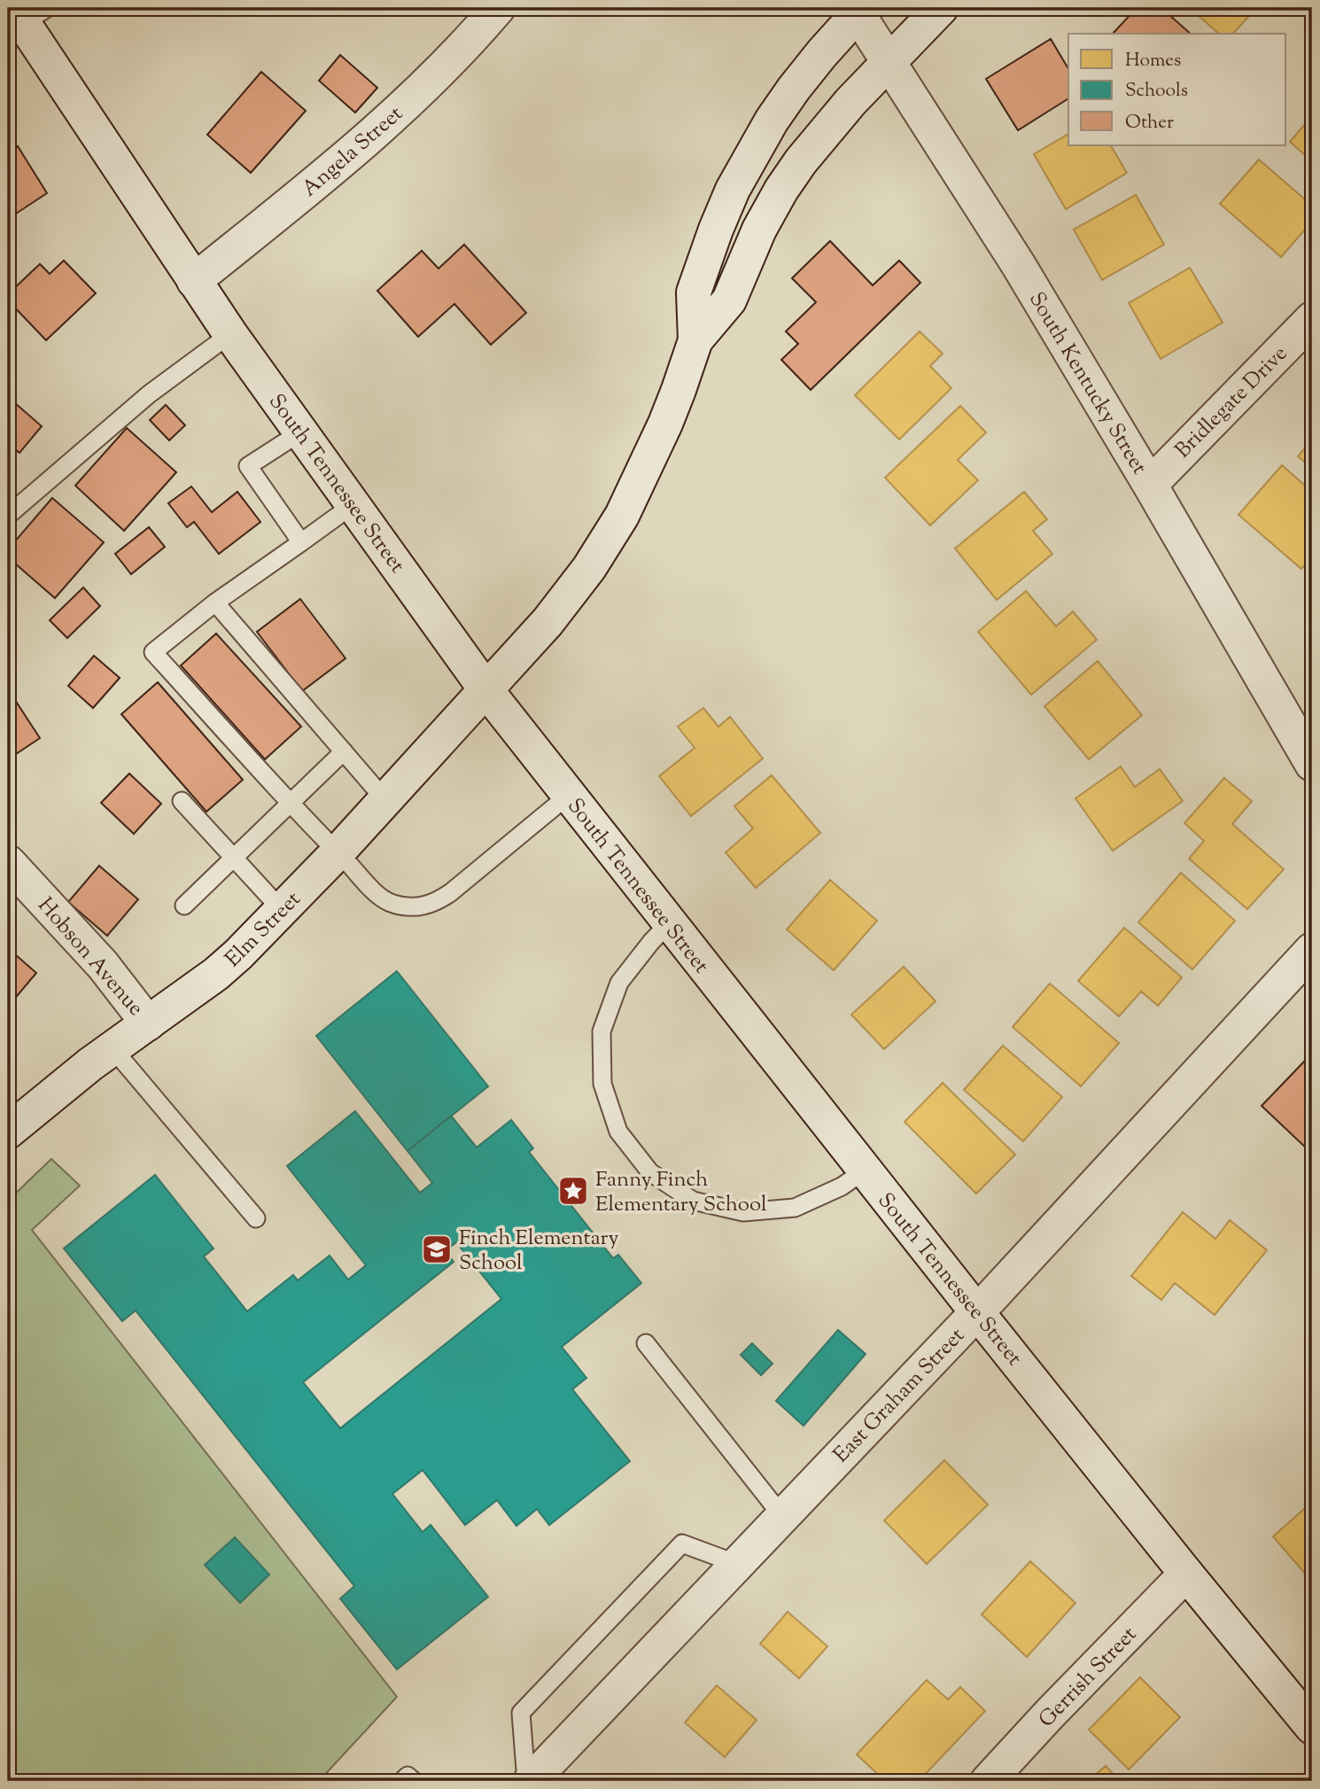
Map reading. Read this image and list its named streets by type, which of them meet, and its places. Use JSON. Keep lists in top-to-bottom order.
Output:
{
  "streets": {
    "street": [
      "Angela Street",
      "South Kentucky Street",
      "Bridlegate Drive",
      "South Tennessee Street",
      "Elm Street",
      "Hobson Avenue",
      "East Graham Street",
      "Gerrish Street"
    ]
  },
  "crossings": [
    ["Angela Street", "South Tennessee Street"],
    ["South Kentucky Street", "Bridlegate Drive"],
    ["South Tennessee Street", "Elm Street"],
    ["South Tennessee Street", "East Graham Street"],
    ["South Tennessee Street", "Gerrish Street"],
    ["Elm Street", "Hobson Avenue"]
  ],
  "places": {
    "place": ["Fanny Finch Elementary School"],
    "school or university": ["Finch Elementary School"]
  },
  "legend": ["Homes", "Schools", "Other"]
}
